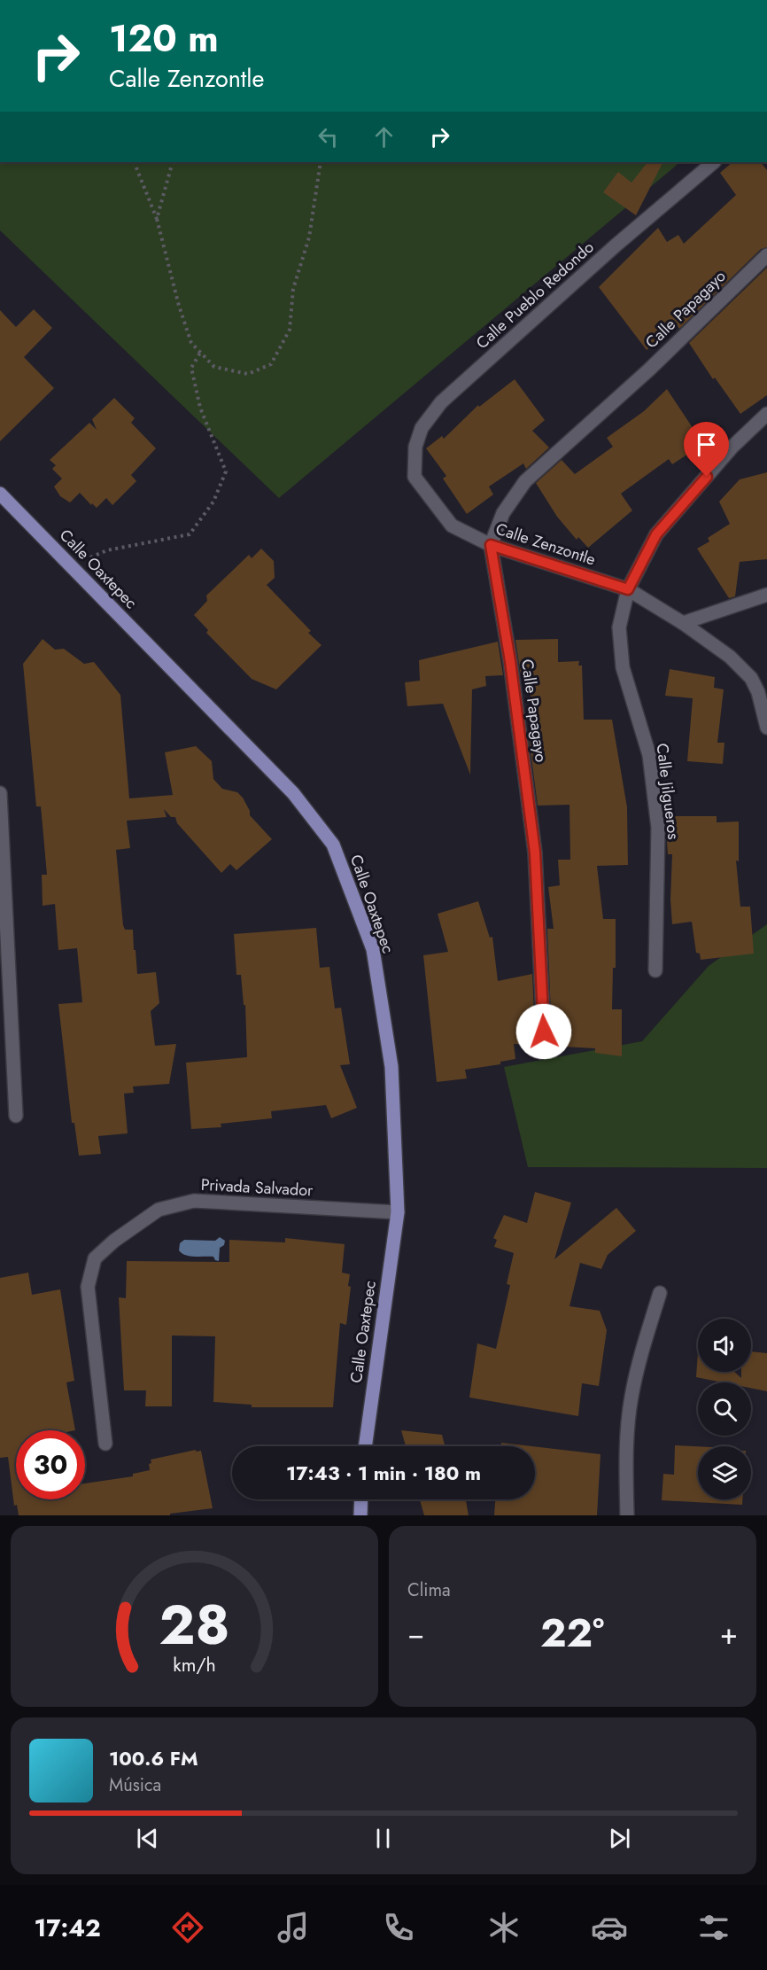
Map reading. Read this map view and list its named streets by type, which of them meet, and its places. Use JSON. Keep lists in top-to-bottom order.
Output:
{
  "streets": {
    "main road": ["Calle Oaxtepec"],
    "street": [
      "Calle Pueblo Redondo",
      "Calle Papagayo",
      "Calle Zenzontle",
      "Calle Jilgueros",
      "Privada Salvador"
    ]
  },
  "crossings": [
    ["Calle Pueblo Redondo", "Calle Zenzontle"],
    ["Calle Papagayo", "Calle Zenzontle"],
    ["Calle Zenzontle", "Calle Jilgueros"],
    ["Calle Oaxtepec", "Privada Salvador"]
  ],
  "page": {
    "turn": ["120 m", "Calle Zenzontle"],
    "limit": "30",
    "trip": "17:43 · 1 min · 180 m",
    "tile": "Clima",
    "heat": ["−", "22°", "+"],
    "song": ["100.6 FM", "Música"],
    "tabs": "17:42",
    "gauge": ["28", "km/h"]
  }
}
